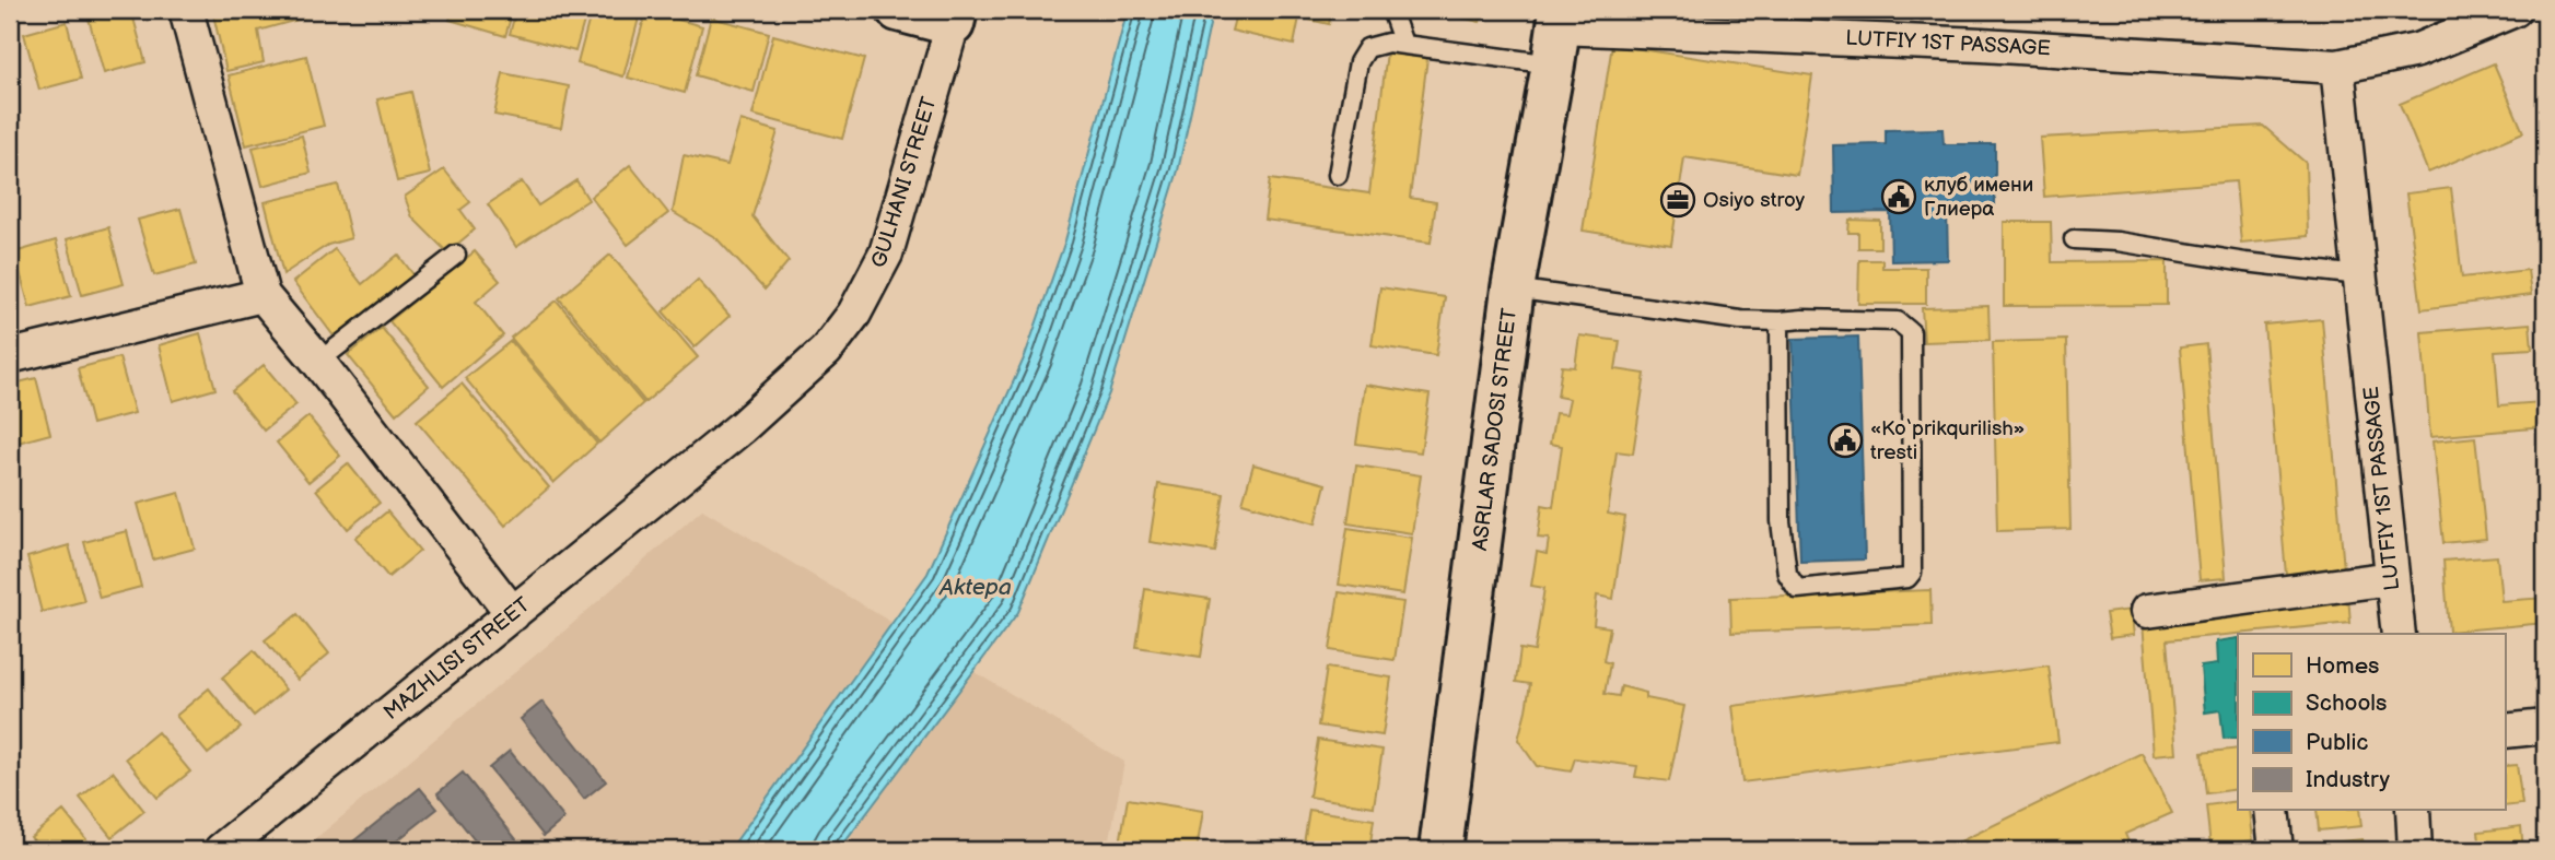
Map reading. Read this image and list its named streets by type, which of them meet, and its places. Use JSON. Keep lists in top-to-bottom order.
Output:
{
  "streets": {
    "street": [
      "LUTFIY 1ST PASSAGE",
      "GULHANI STREET",
      "ASRLAR SADOSI STREET",
      "MAZHLISI STREET"
    ]
  },
  "crossings": [
    ["LUTFIY 1ST PASSAGE", "ASRLAR SADOSI STREET"],
    ["GULHANI STREET", "MAZHLISI STREET"]
  ],
  "water": ["Aktepa"],
  "places": {
    "public building": ["клуб имени Глиера", "«Ko‘prikqurilish» tresti"],
    "office": ["Osiyo stroy"]
  },
  "legend": [
    "Homes",
    "Schools",
    "Public",
    "Industry"
  ]
}
